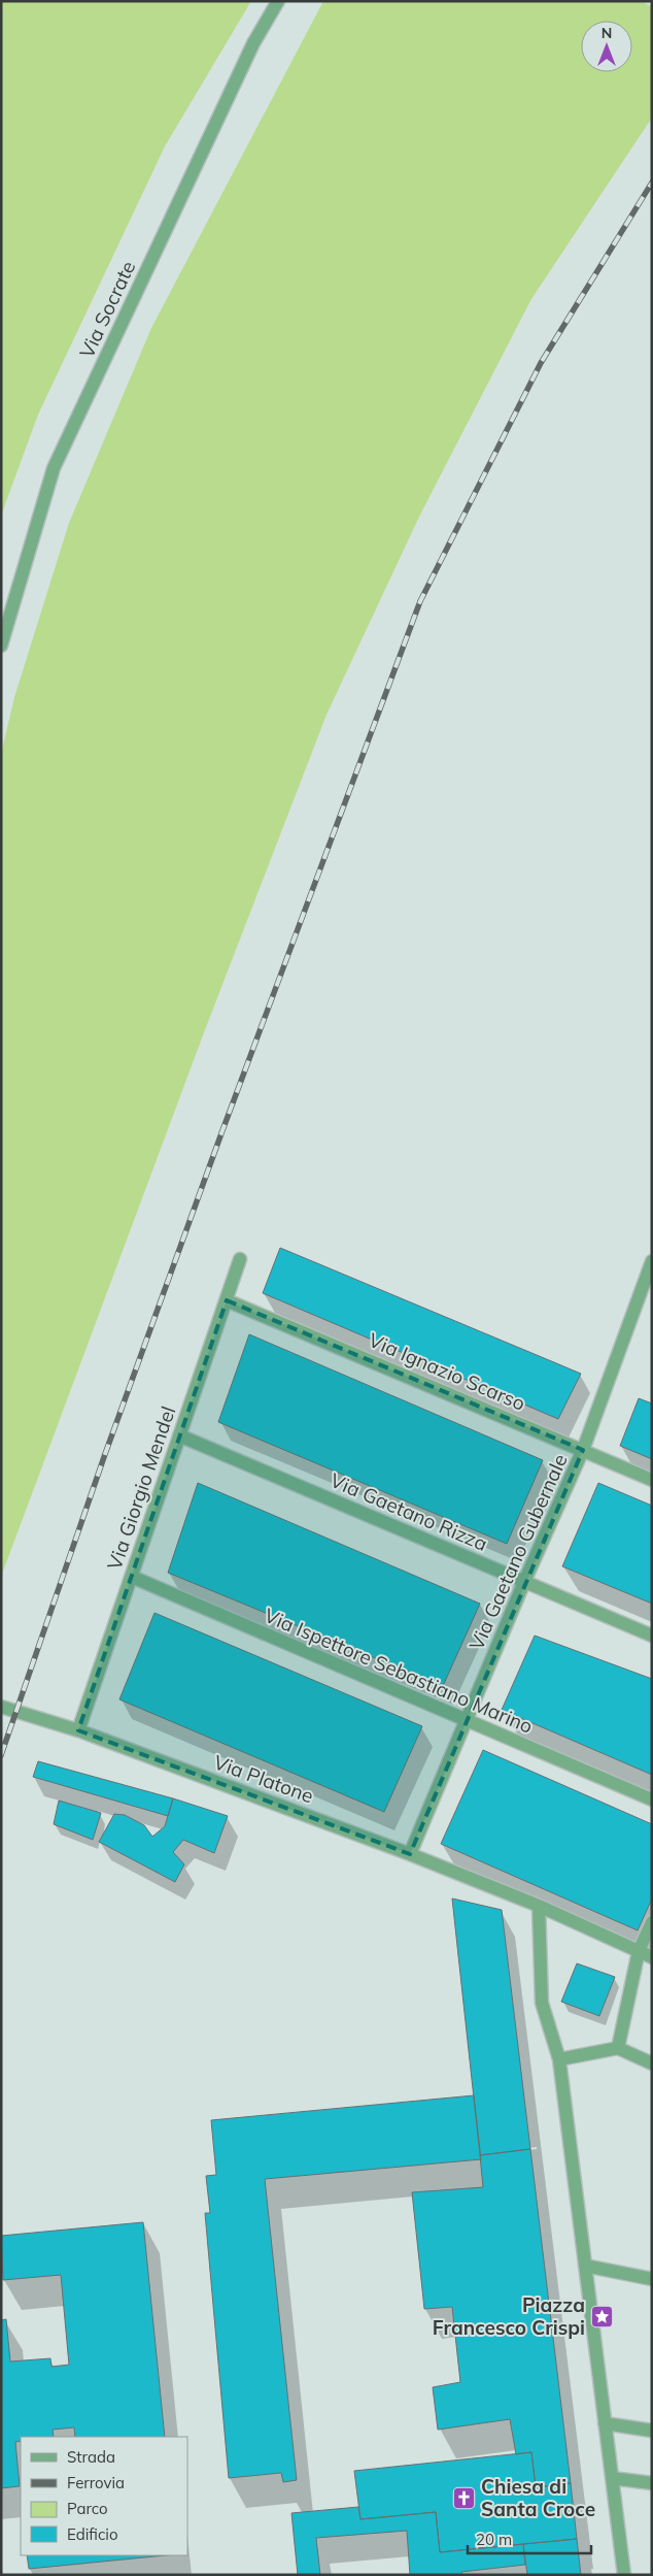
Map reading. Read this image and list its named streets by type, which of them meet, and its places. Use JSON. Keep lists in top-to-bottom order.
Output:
{
  "streets": {
    "street": [
      "Via Socrate",
      "Via Ignazio Scarso",
      "Via Giorgio Mendel",
      "Via Gaetano Rizza",
      "Via Gaetano Gubernale",
      "Via Ispettore Sebastiano Marino",
      "Via Platone"
    ]
  },
  "crossings": [
    ["Via Ignazio Scarso", "Via Giorgio Mendel"],
    ["Via Ignazio Scarso", "Via Gaetano Gubernale"],
    ["Via Giorgio Mendel", "Via Gaetano Rizza"],
    ["Via Giorgio Mendel", "Via Ispettore Sebastiano Marino"],
    ["Via Giorgio Mendel", "Via Platone"],
    ["Via Gaetano Rizza", "Via Gaetano Gubernale"],
    ["Via Gaetano Gubernale", "Via Ispettore Sebastiano Marino"],
    ["Via Gaetano Gubernale", "Via Platone"]
  ],
  "places": {
    "place": ["Piazza Francesco Crispi"],
    "church": ["Chiesa di Santa Croce"]
  },
  "legend": [
    "Strada",
    "Ferrovia",
    "Parco",
    "Edificio"
  ],
  "scale_bar": "20 m",
  "north": "top"
}
